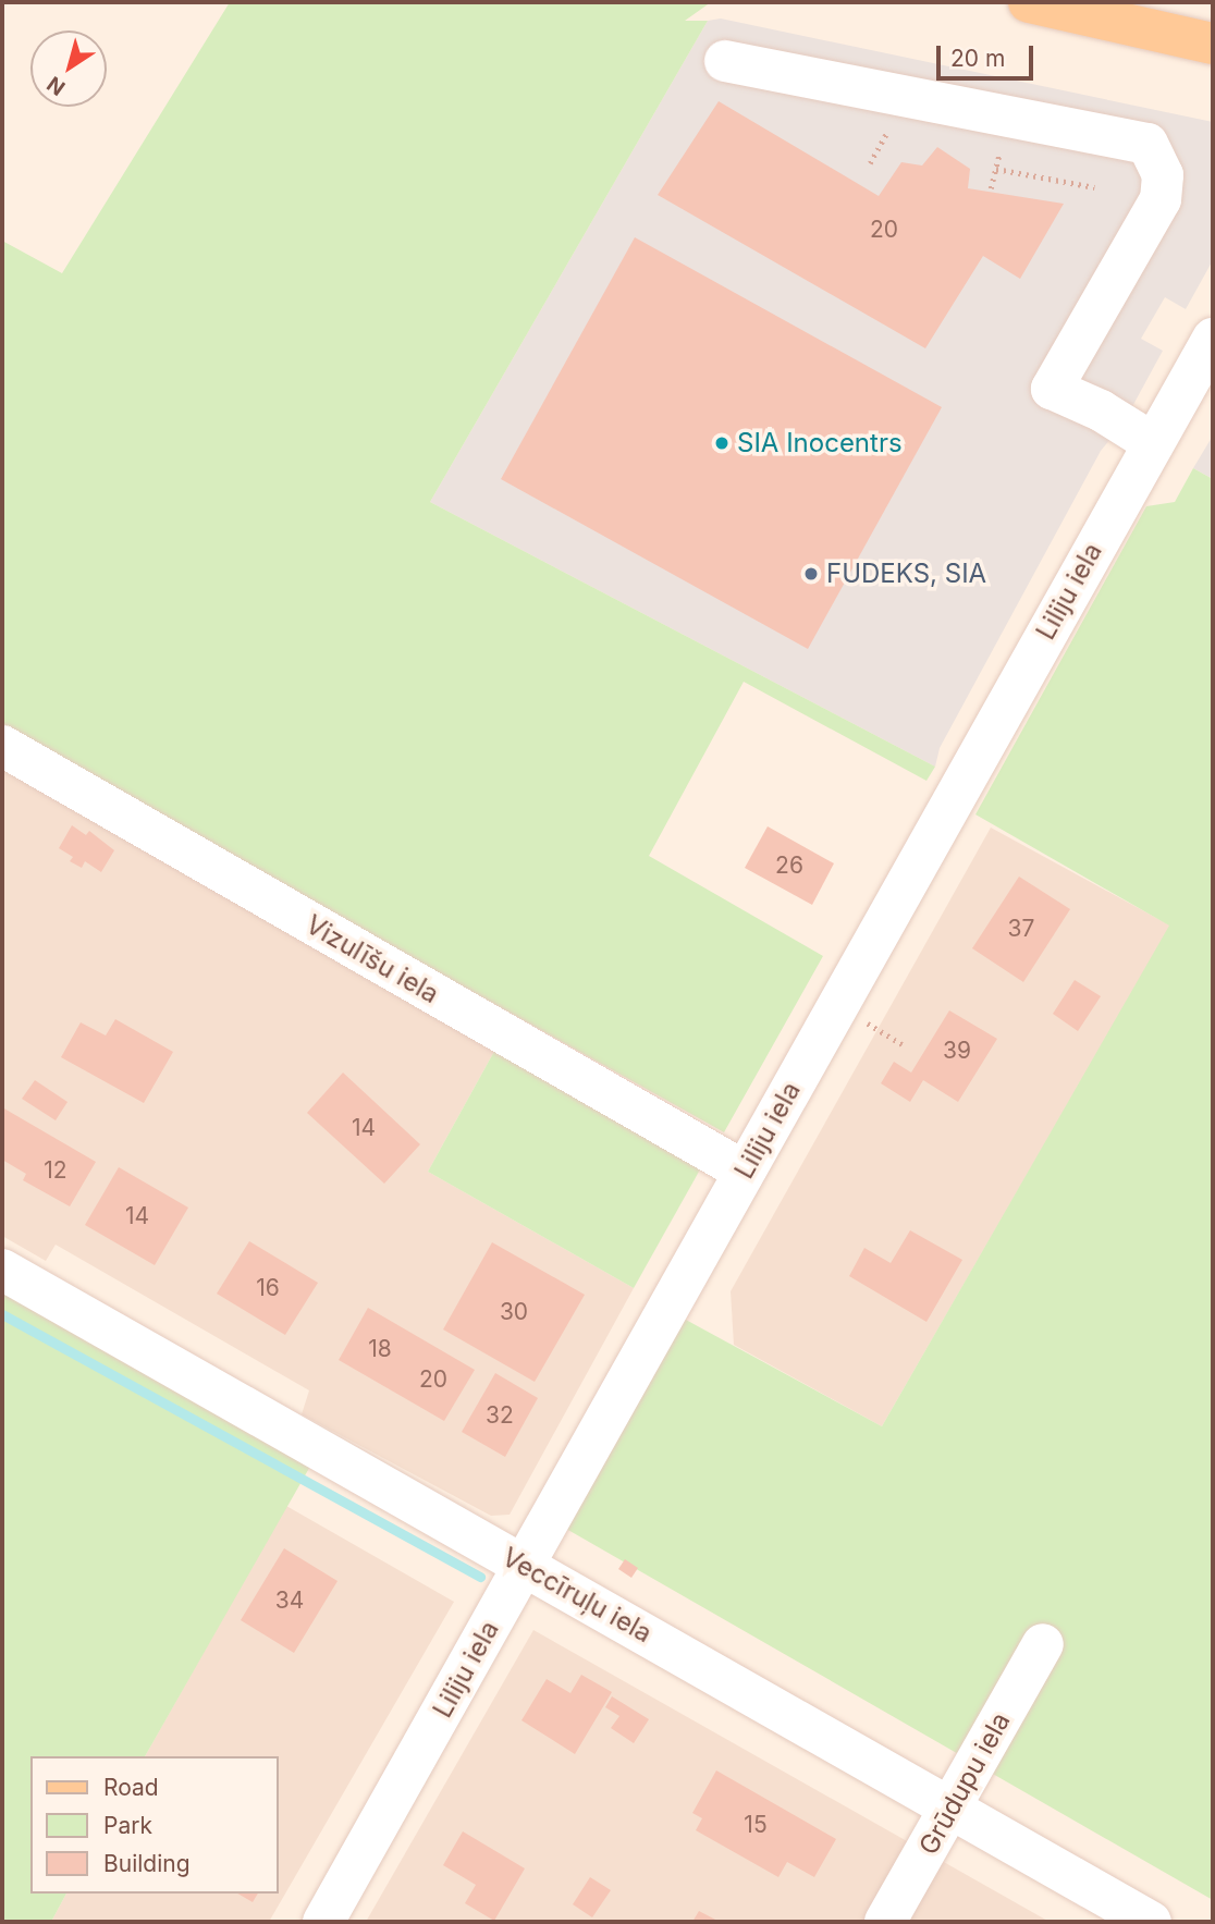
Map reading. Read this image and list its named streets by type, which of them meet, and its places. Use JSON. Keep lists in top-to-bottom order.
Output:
{
  "streets": {
    "street": [
      "Liliju iela",
      "Vizulīšu iela",
      "Veccīruļu iela",
      "Grūdupu iela"
    ]
  },
  "crossings": [
    ["Liliju iela", "Vizulīšu iela"],
    ["Liliju iela", "Veccīruļu iela"],
    ["Veccīruļu iela", "Grūdupu iela"]
  ],
  "places": ["SIA Inocentrs", "FUDEKS, SIA"],
  "house_numbers": [
    "20",
    "26",
    "37",
    "39",
    "14",
    "12",
    "14",
    "16",
    "30",
    "18",
    "20",
    "32",
    "34",
    "15"
  ],
  "legend": ["Road", "Park", "Building"],
  "scale_bar": "20 m",
  "north": "bottom left"
}
